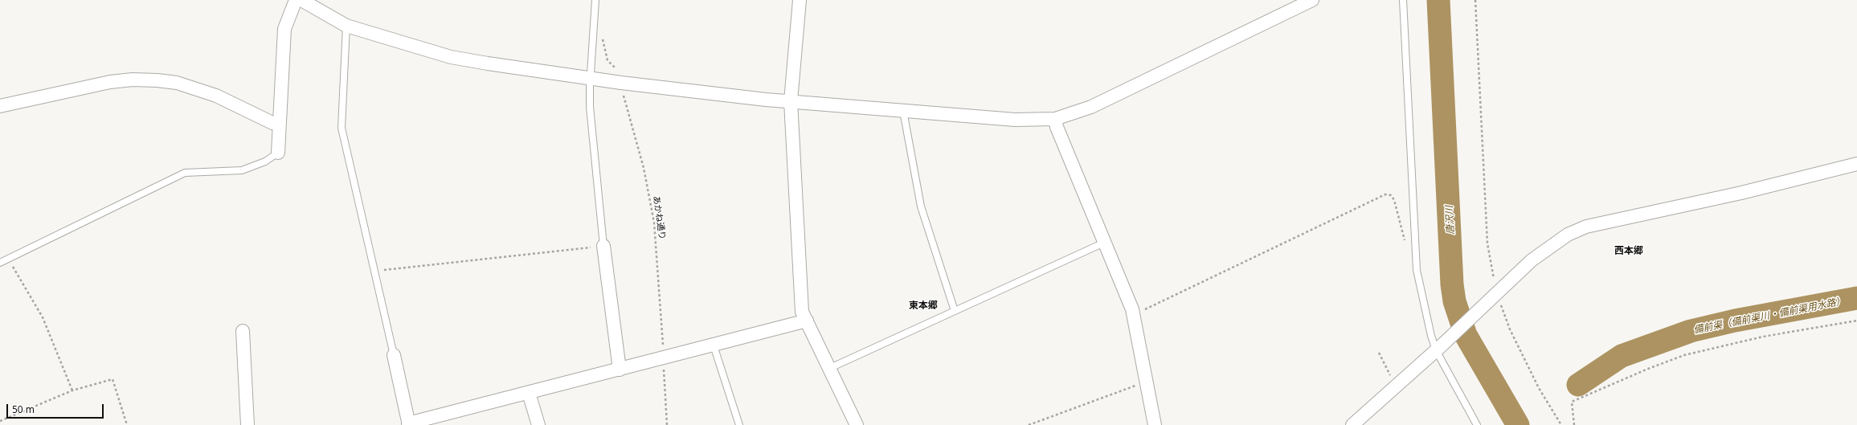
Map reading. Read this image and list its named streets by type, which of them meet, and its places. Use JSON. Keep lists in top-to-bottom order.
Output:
{
  "streets": {
    "path": ["あかね通り"]
  },
  "districts": ["西本郷", "東本郷"],
  "water": ["唐沢川", "備前渠（備前渠川・備前渠用水路）"],
  "scale_bar": "50 m"
}
